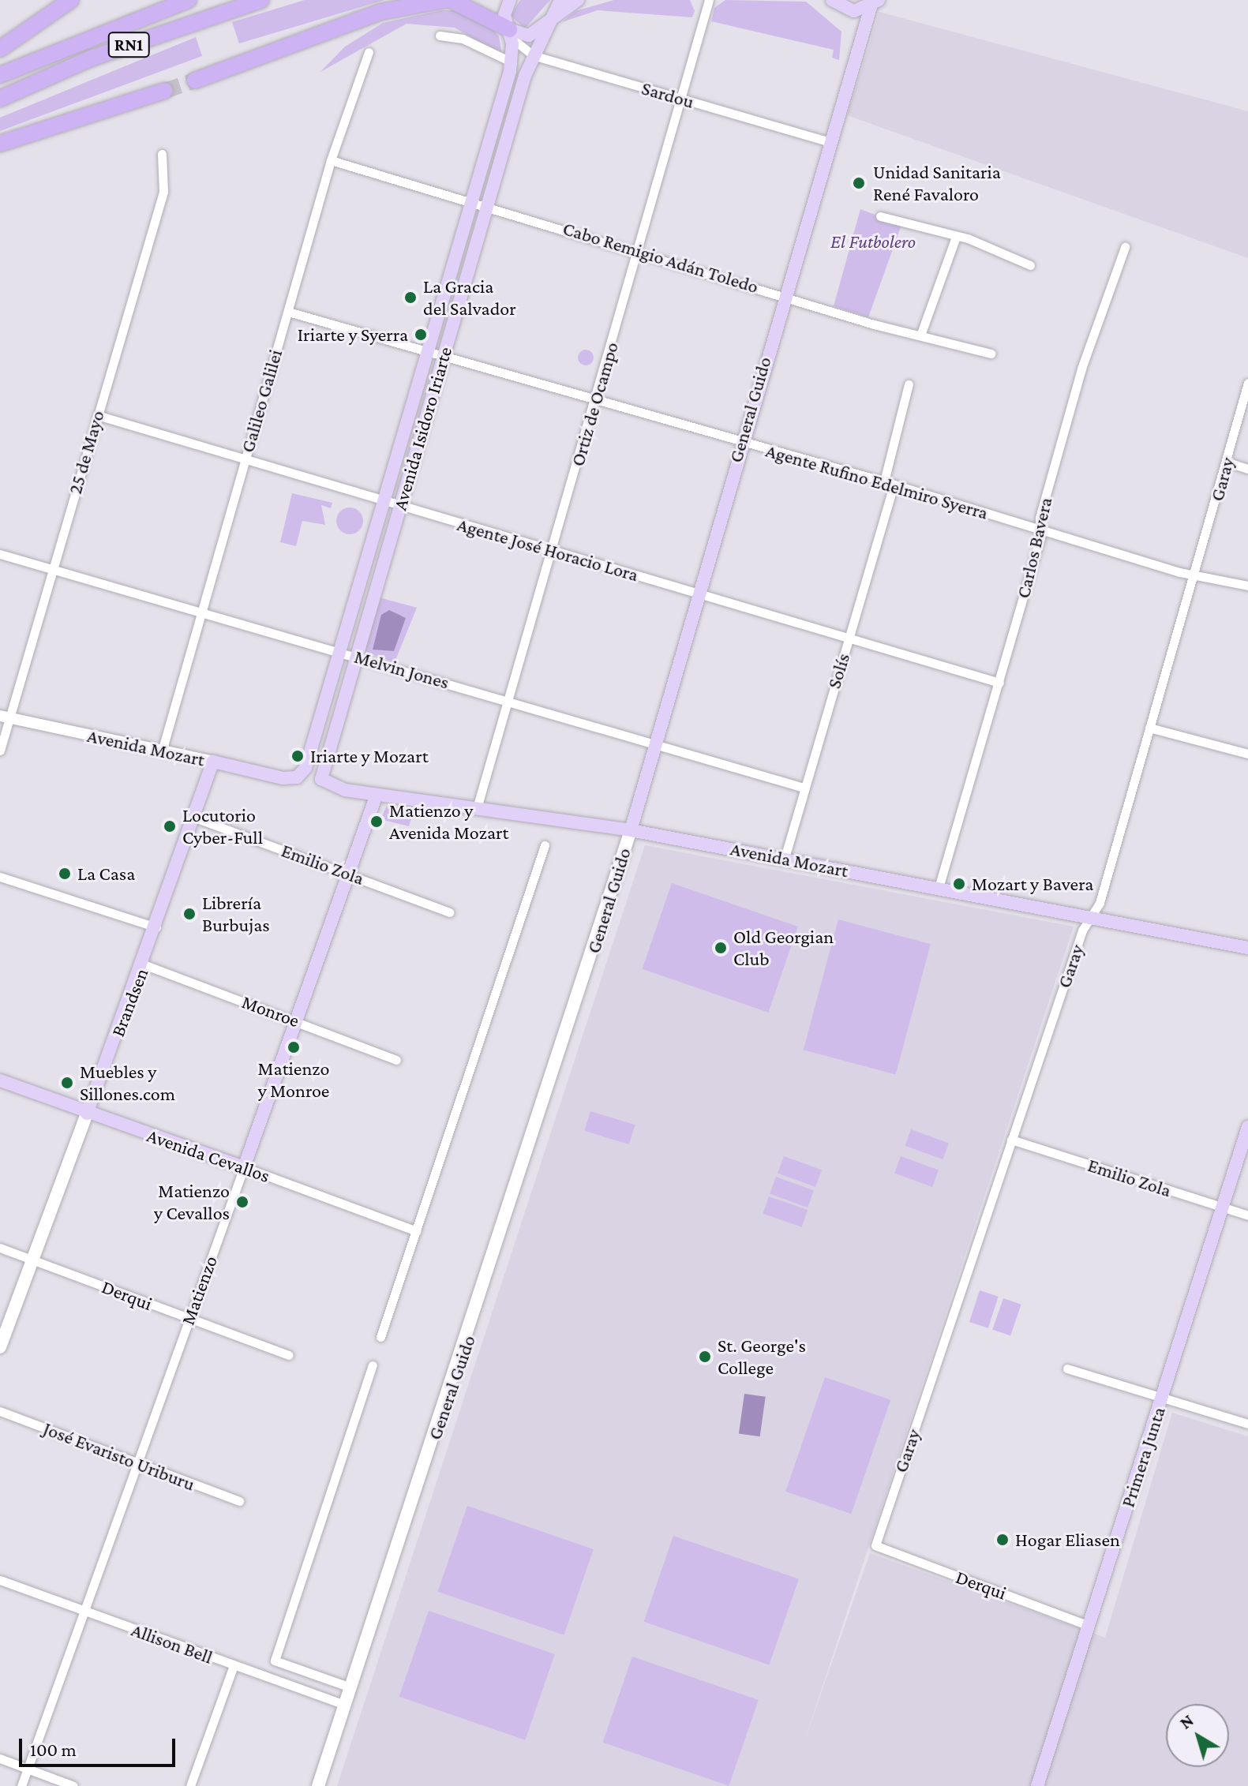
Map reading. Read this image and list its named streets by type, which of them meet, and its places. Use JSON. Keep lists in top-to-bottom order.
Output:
{
  "streets": {
    "highway": ["RN1"],
    "main road": [
      "General Guido",
      "Avenida Isidoro Iriarte",
      "Avenida Mozart",
      "Brandsen",
      "Avenida Cevallos",
      "Matienzo",
      "Primera Junta"
    ],
    "street": [
      "Sardou",
      "Cabo Remigio Adán Toledo",
      "Galileo Galilei",
      "Ortiz de Ocampo",
      "25 de Mayo",
      "Garay",
      "Agente Rufino Edelmiro Syerra",
      "Carlos Bavera",
      "Agente José Horacio Lora",
      "Melvin Jones",
      "Solís",
      "Emilio Zola",
      "Monroe",
      "Derqui",
      "José Evaristo Uriburu",
      "Allison Bell"
    ]
  },
  "crossings": [
    ["Sardou", "Ortiz de Ocampo"],
    ["Sardou", "General Guido"],
    ["Sardou", "Avenida Isidoro Iriarte"],
    ["Cabo Remigio Adán Toledo", "Galileo Galilei"],
    ["Cabo Remigio Adán Toledo", "Ortiz de Ocampo"],
    ["Cabo Remigio Adán Toledo", "General Guido"],
    ["Cabo Remigio Adán Toledo", "Avenida Isidoro Iriarte"],
    ["Galileo Galilei", "Agente Rufino Edelmiro Syerra"],
    ["Galileo Galilei", "Agente José Horacio Lora"],
    ["Galileo Galilei", "Melvin Jones"],
    ["Galileo Galilei", "Avenida Mozart"],
    ["Ortiz de Ocampo", "Agente Rufino Edelmiro Syerra"],
    ["Ortiz de Ocampo", "Agente José Horacio Lora"],
    ["Ortiz de Ocampo", "Melvin Jones"],
    ["Ortiz de Ocampo", "Avenida Mozart"],
    ["General Guido", "Agente Rufino Edelmiro Syerra"],
    ["General Guido", "Agente José Horacio Lora"],
    ["General Guido", "Melvin Jones"],
    ["General Guido", "Avenida Mozart"],
    ["General Guido", "Allison Bell"],
    ["Avenida Isidoro Iriarte", "Agente Rufino Edelmiro Syerra"],
    ["Avenida Isidoro Iriarte", "Agente José Horacio Lora"],
    ["Avenida Isidoro Iriarte", "Melvin Jones"],
    ["Avenida Isidoro Iriarte", "Avenida Mozart"],
    ["25 de Mayo", "Agente José Horacio Lora"],
    ["25 de Mayo", "Melvin Jones"],
    ["25 de Mayo", "Avenida Mozart"],
    ["Garay", "Agente Rufino Edelmiro Syerra"],
    ["Garay", "Avenida Mozart"],
    ["Garay", "Emilio Zola"],
    ["Garay", "Derqui"],
    ["Agente Rufino Edelmiro Syerra", "Carlos Bavera"],
    ["Agente Rufino Edelmiro Syerra", "Solís"],
    ["Carlos Bavera", "Agente José Horacio Lora"],
    ["Carlos Bavera", "Avenida Mozart"],
    ["Agente José Horacio Lora", "Solís"],
    ["Melvin Jones", "Solís"],
    ["Solís", "Avenida Mozart"],
    ["Avenida Mozart", "Brandsen"],
    ["Avenida Mozart", "Matienzo"],
    ["Emilio Zola", "Brandsen"],
    ["Emilio Zola", "Matienzo"],
    ["Emilio Zola", "Primera Junta"],
    ["Brandsen", "Monroe"],
    ["Brandsen", "Avenida Cevallos"],
    ["Brandsen", "Derqui"],
    ["Monroe", "Matienzo"],
    ["Avenida Cevallos", "Matienzo"],
    ["Matienzo", "Derqui"],
    ["Matienzo", "José Evaristo Uriburu"],
    ["Matienzo", "Allison Bell"],
    ["Derqui", "Primera Junta"]
  ],
  "parks": ["El Futbolero"],
  "places": [
    "Unidad Sanitaria René Favaloro",
    "La Gracia del Salvador",
    "Iriarte y Syerra",
    "Iriarte y Mozart",
    "Matienzo y Avenida Mozart",
    "Locutorio Cyber-Full",
    "La Casa",
    "Mozart y Bavera",
    "Librería Burbujas",
    "Old Georgian Club",
    "Matienzo y Monroe",
    "Muebles y Sillones.com",
    "Matienzo y Cevallos",
    "St. George's College",
    "Hogar Eliasen"
  ],
  "scale_bar": "100 m",
  "north": "top left"
}
